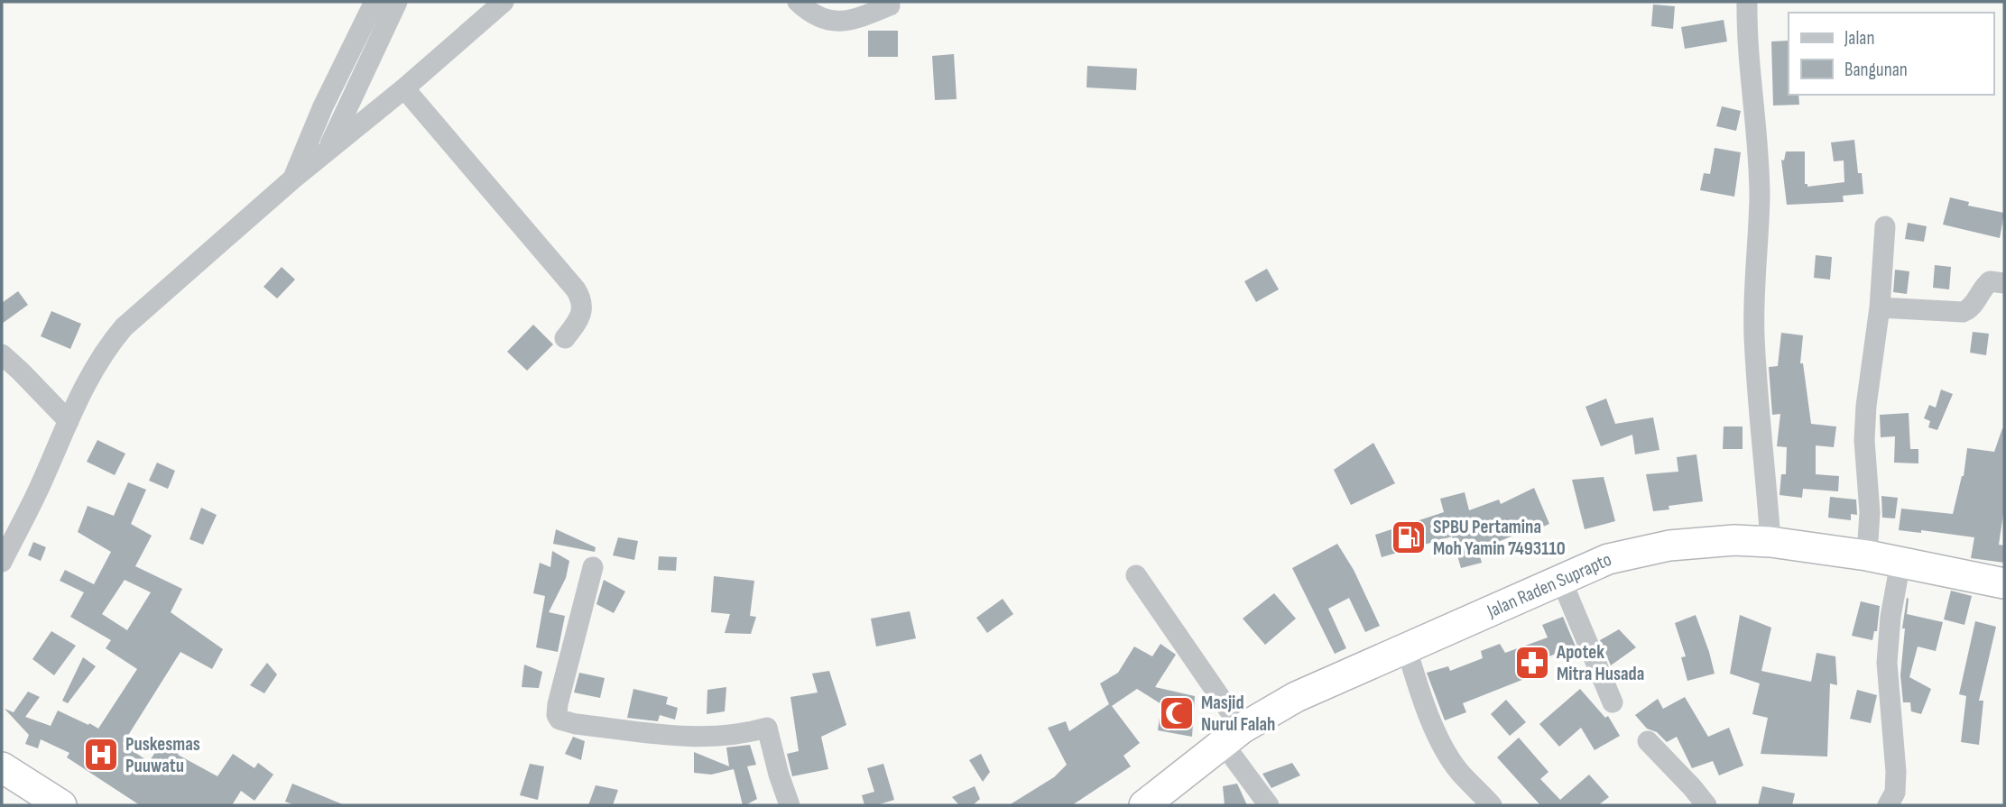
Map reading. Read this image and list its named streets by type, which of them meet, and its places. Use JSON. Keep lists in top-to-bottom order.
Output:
{
  "streets": {
    "highway": ["Jalan Raden Suprapto"]
  },
  "places": {
    "fuel station": ["SPBU Pertamina Moh Yamin 7493110"],
    "pharmacy": ["Apotek Mitra Husada"],
    "mosque": ["Masjid Nurul Falah"],
    "hospital": ["Puskesmas Puuwatu"]
  },
  "legend": ["Jalan", "Bangunan"]
}
